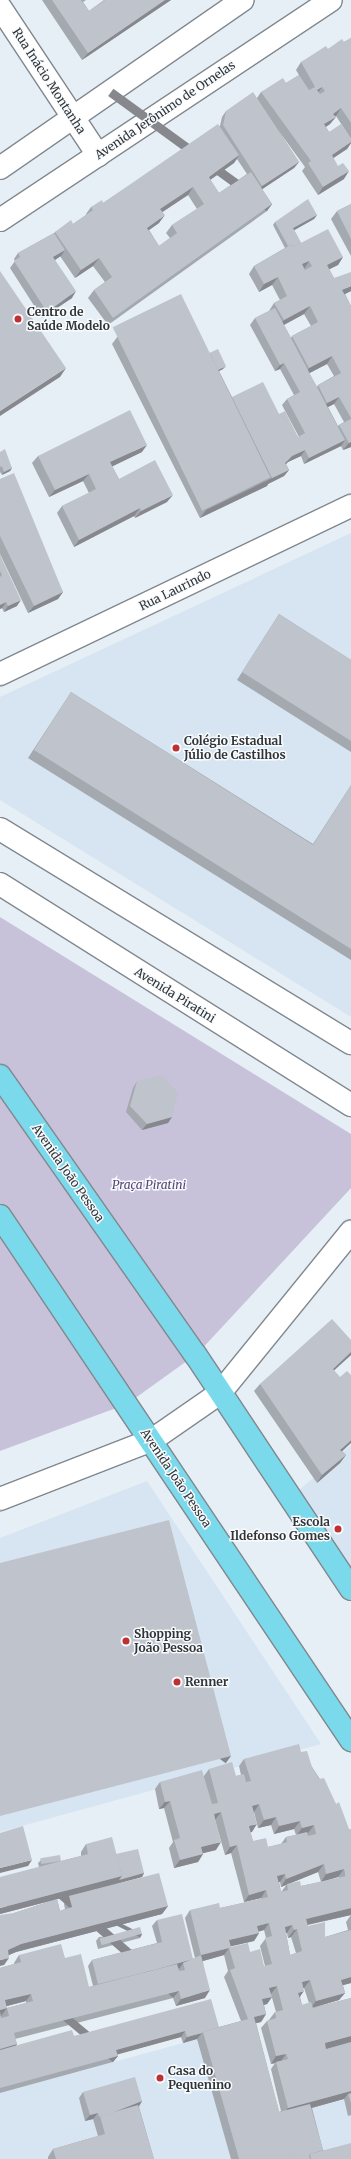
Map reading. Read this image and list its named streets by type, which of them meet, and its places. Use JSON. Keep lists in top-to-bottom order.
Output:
{
  "streets": {
    "main road": ["Avenida João Pessoa"],
    "street": [
      "Rua Inácio Montanha",
      "Avenida Jerônimo de Ornelas",
      "Rua Laurindo",
      "Avenida Piratini"
    ]
  },
  "crossings": [
    ["Rua Inácio Montanha", "Avenida Jerônimo de Ornelas"]
  ],
  "parks": ["Praça Piratini"],
  "places": [
    "Centro de Saúde Modelo",
    "Colégio Estadual Júlio de Castilhos",
    "Escola Ildefonso Gomes",
    "Shopping João Pessoa",
    "Renner",
    "Casa do Pequenino"
  ]
}
